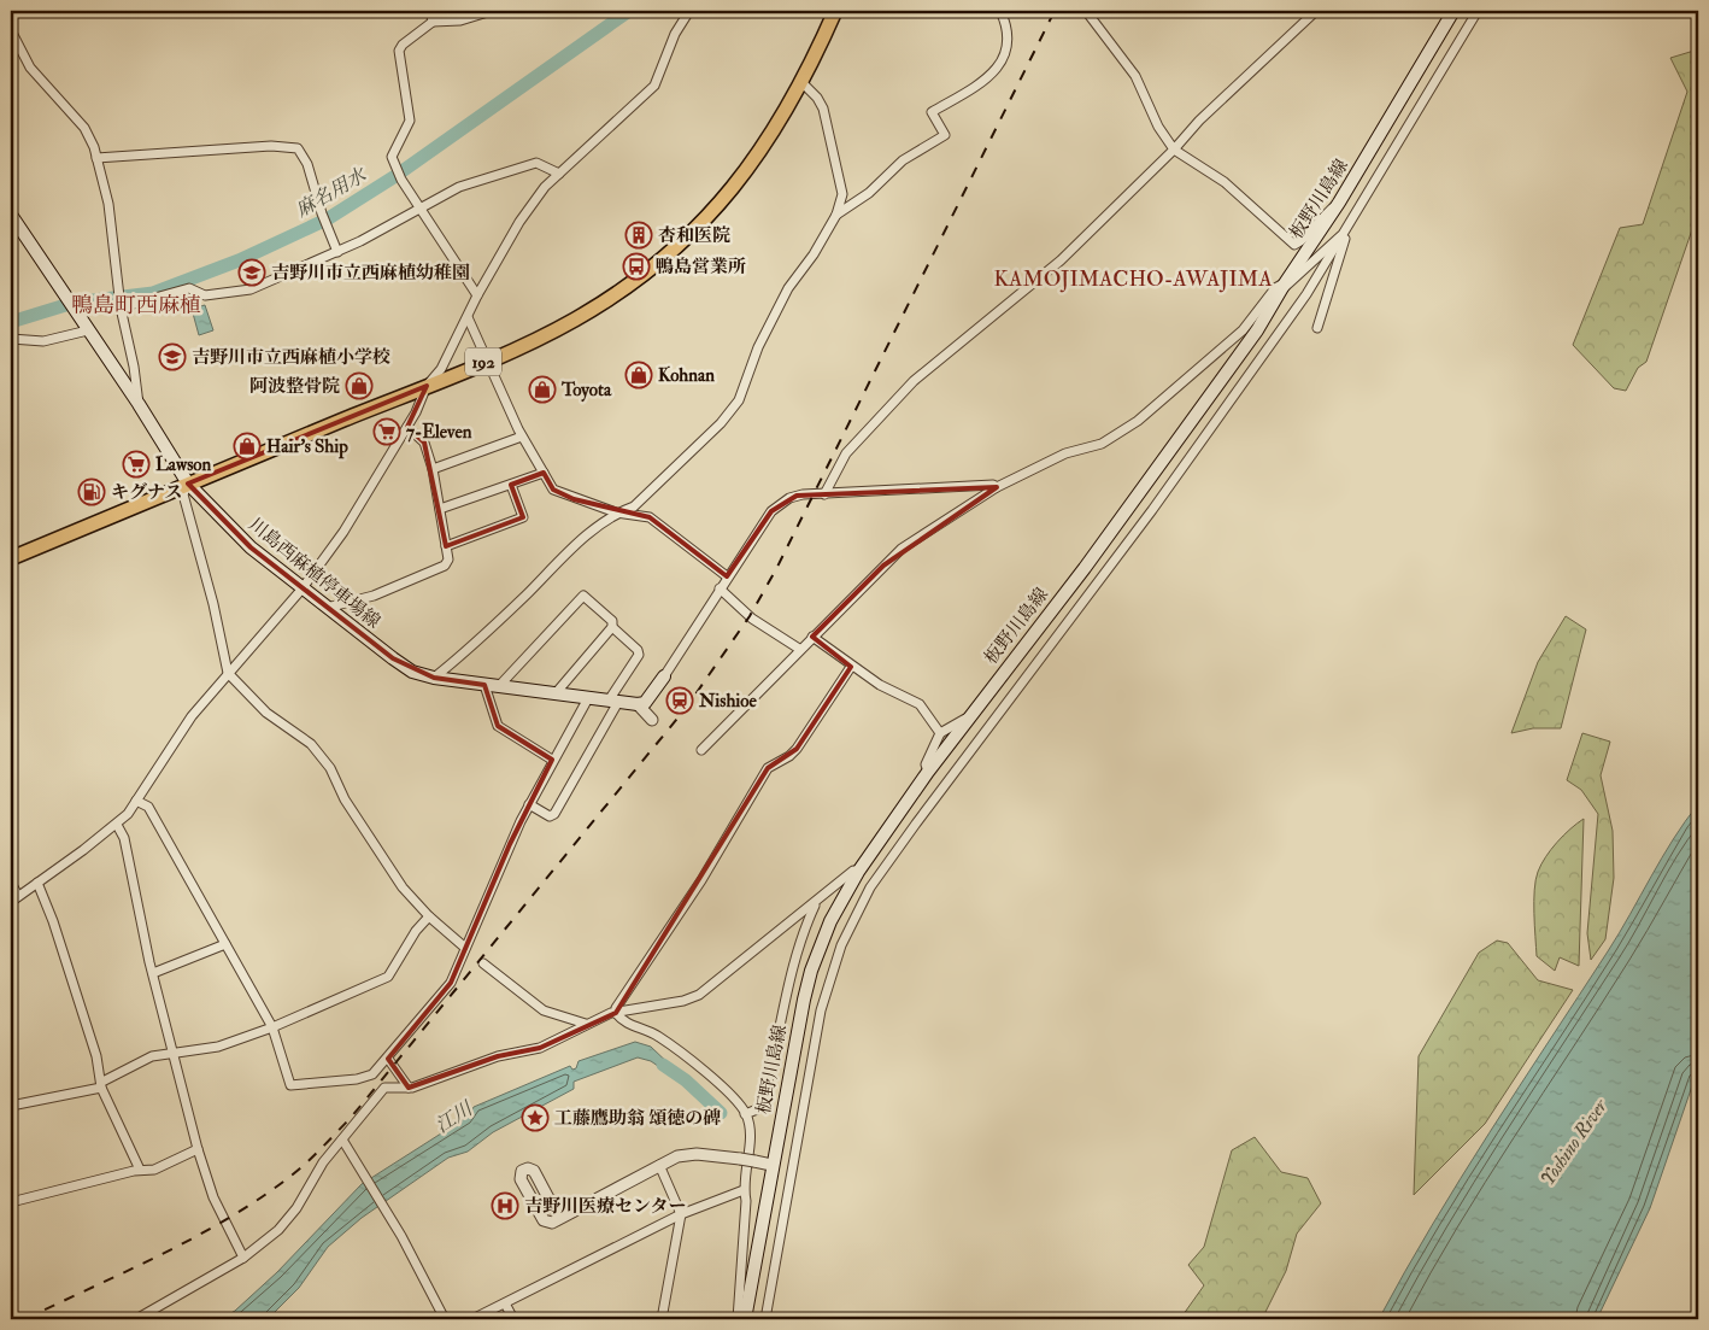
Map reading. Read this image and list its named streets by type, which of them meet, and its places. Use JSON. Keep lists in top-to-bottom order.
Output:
{
  "streets": {
    "highway": ["192"],
    "main road": ["板野川島線", "川島西麻植停車場線"]
  },
  "crossings": [
    ["192", "川島西麻植停車場線"]
  ],
  "districts": ["KAMOJIMACHO-AWAJIMA", "鴨島町西麻植"],
  "water": ["麻名用水", "江川", "Yoshino River"],
  "places": {
    "building": ["杏和医院"],
    "bus stop": ["鴨島営業所"],
    "school or university": ["吉野川市立西麻植幼稚園", "吉野川市立西麻植小学校"],
    "shop": [
      "Kohnan",
      "阿波整骨院",
      "Toyota",
      "Hair's Ship"
    ],
    "supermarket": ["7-Eleven", "Lawson"],
    "fuel station": ["キグナス"],
    "station": ["Nishioe"],
    "place": ["工藤鷹助翁 頌徳の碑"],
    "hospital": ["吉野川医療センター"]
  }
}
